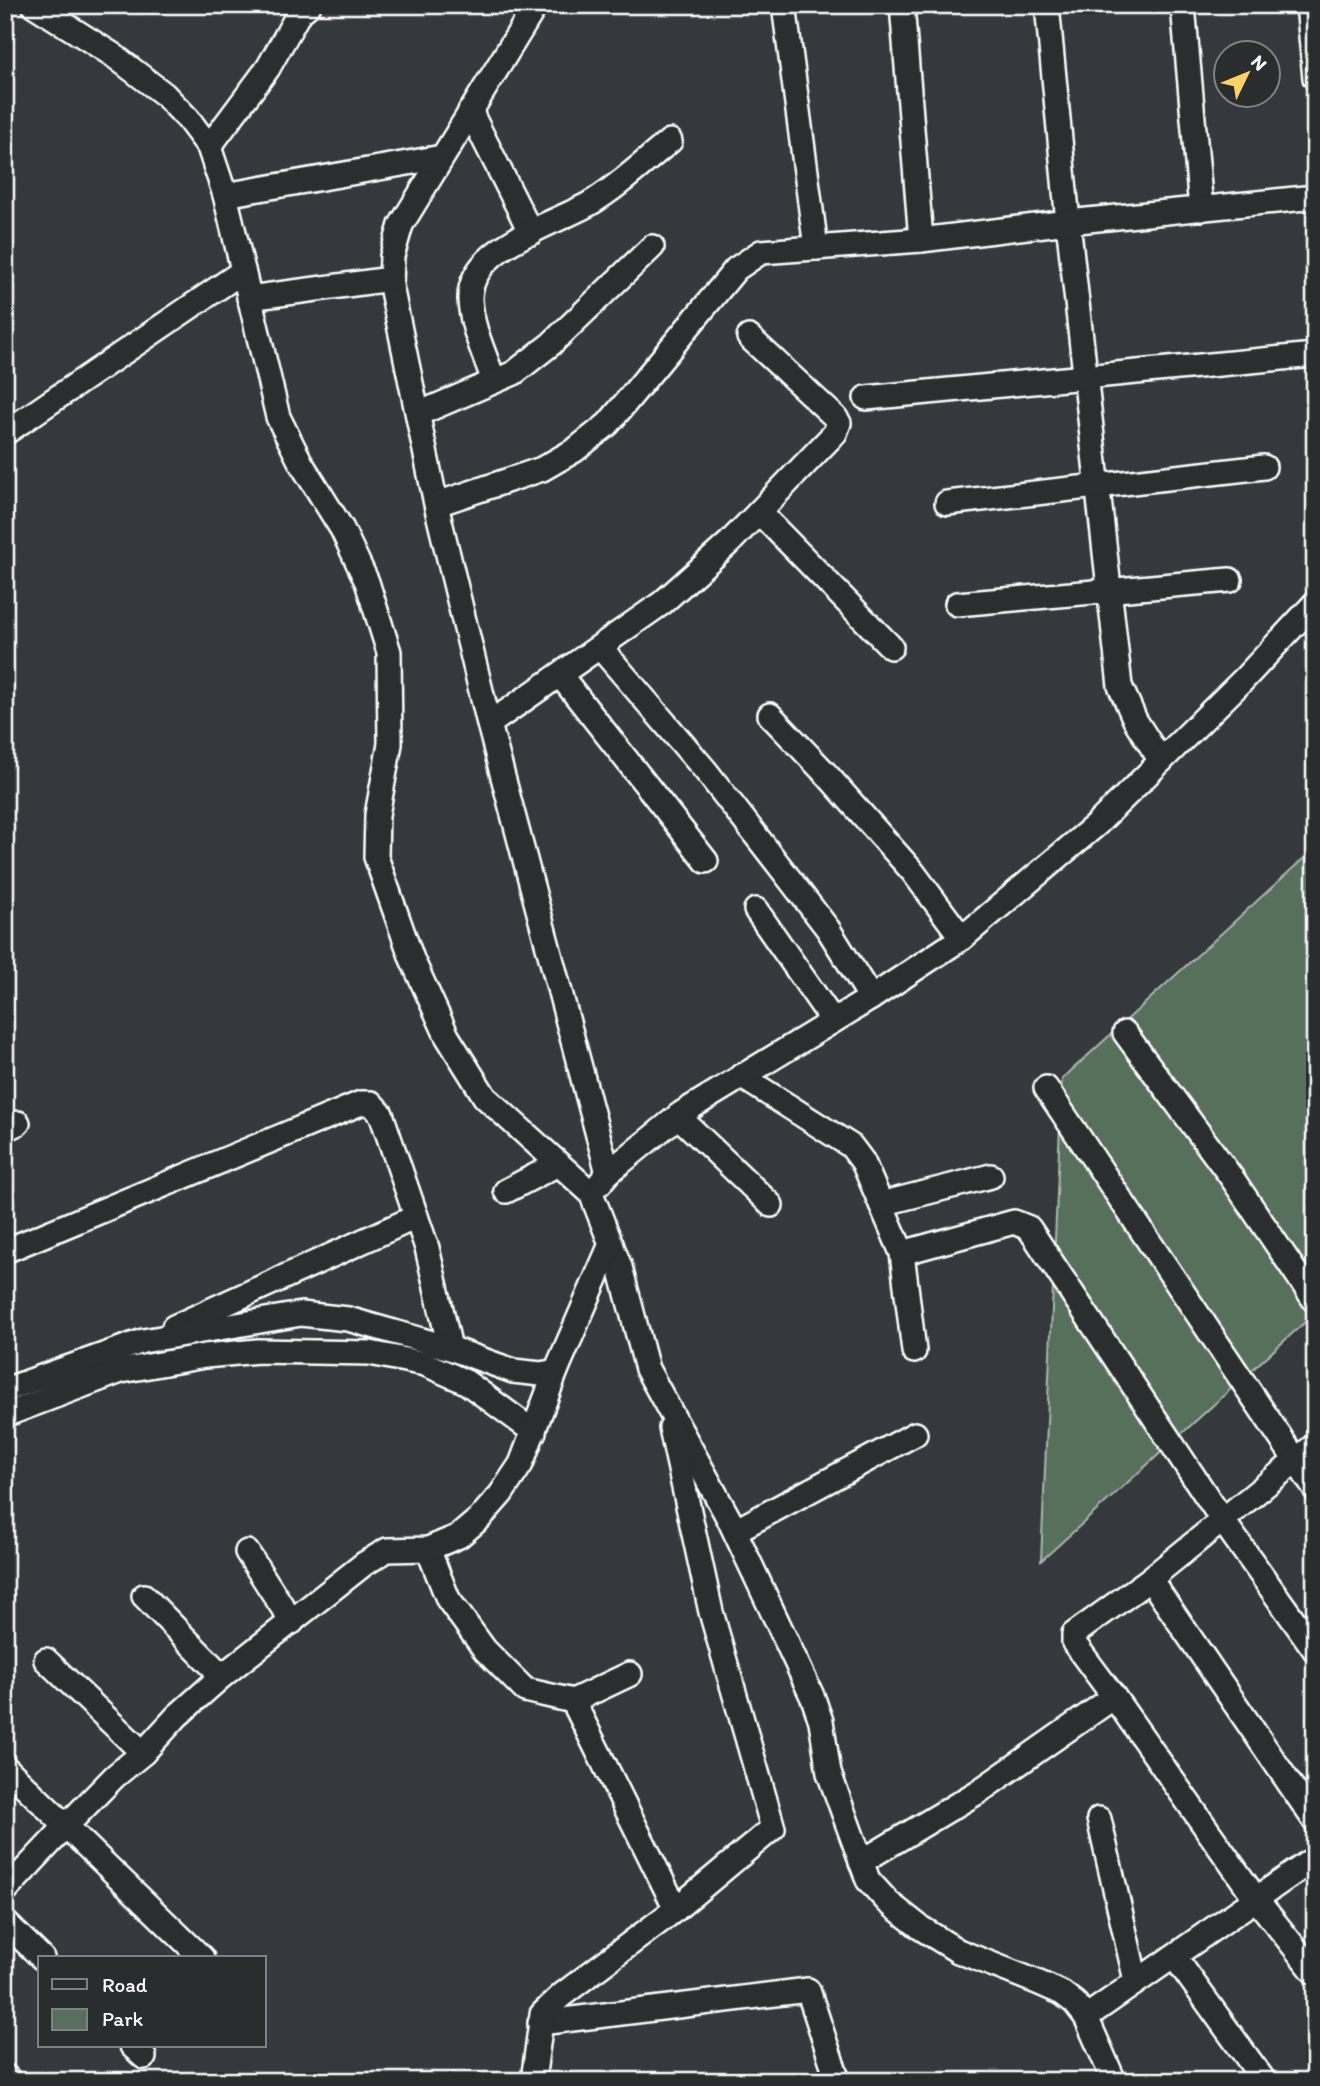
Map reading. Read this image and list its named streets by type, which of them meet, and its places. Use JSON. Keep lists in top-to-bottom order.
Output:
{
  "legend": ["Road", "Park"],
  "north": "top right"
}
